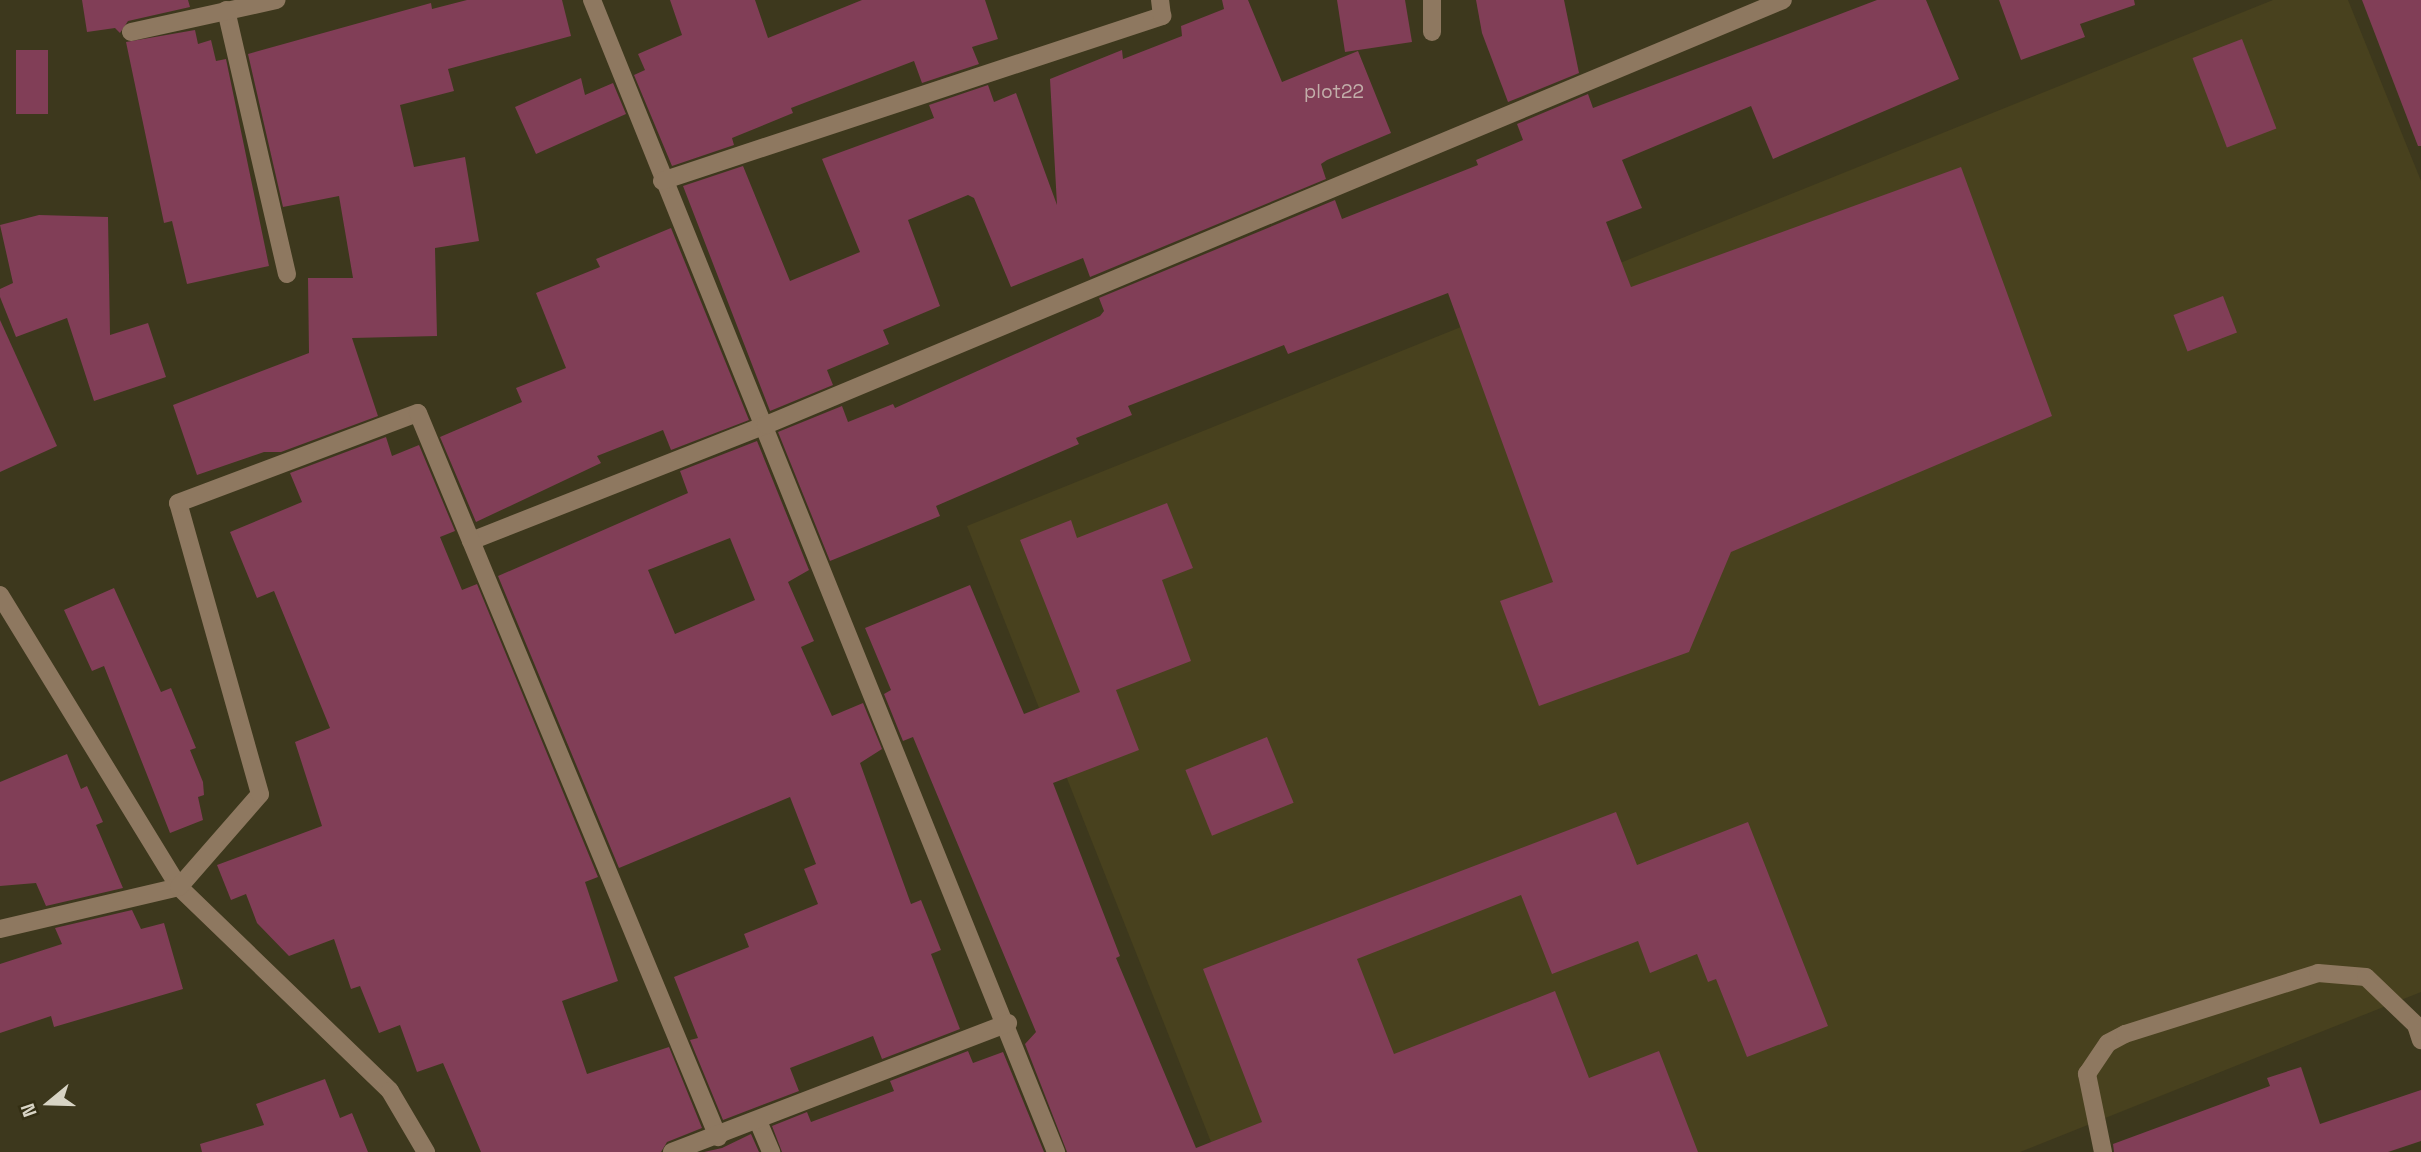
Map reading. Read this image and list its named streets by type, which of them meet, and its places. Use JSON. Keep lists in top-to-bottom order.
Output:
{
  "house_numbers": ["plot22"],
  "north": "left"
}
